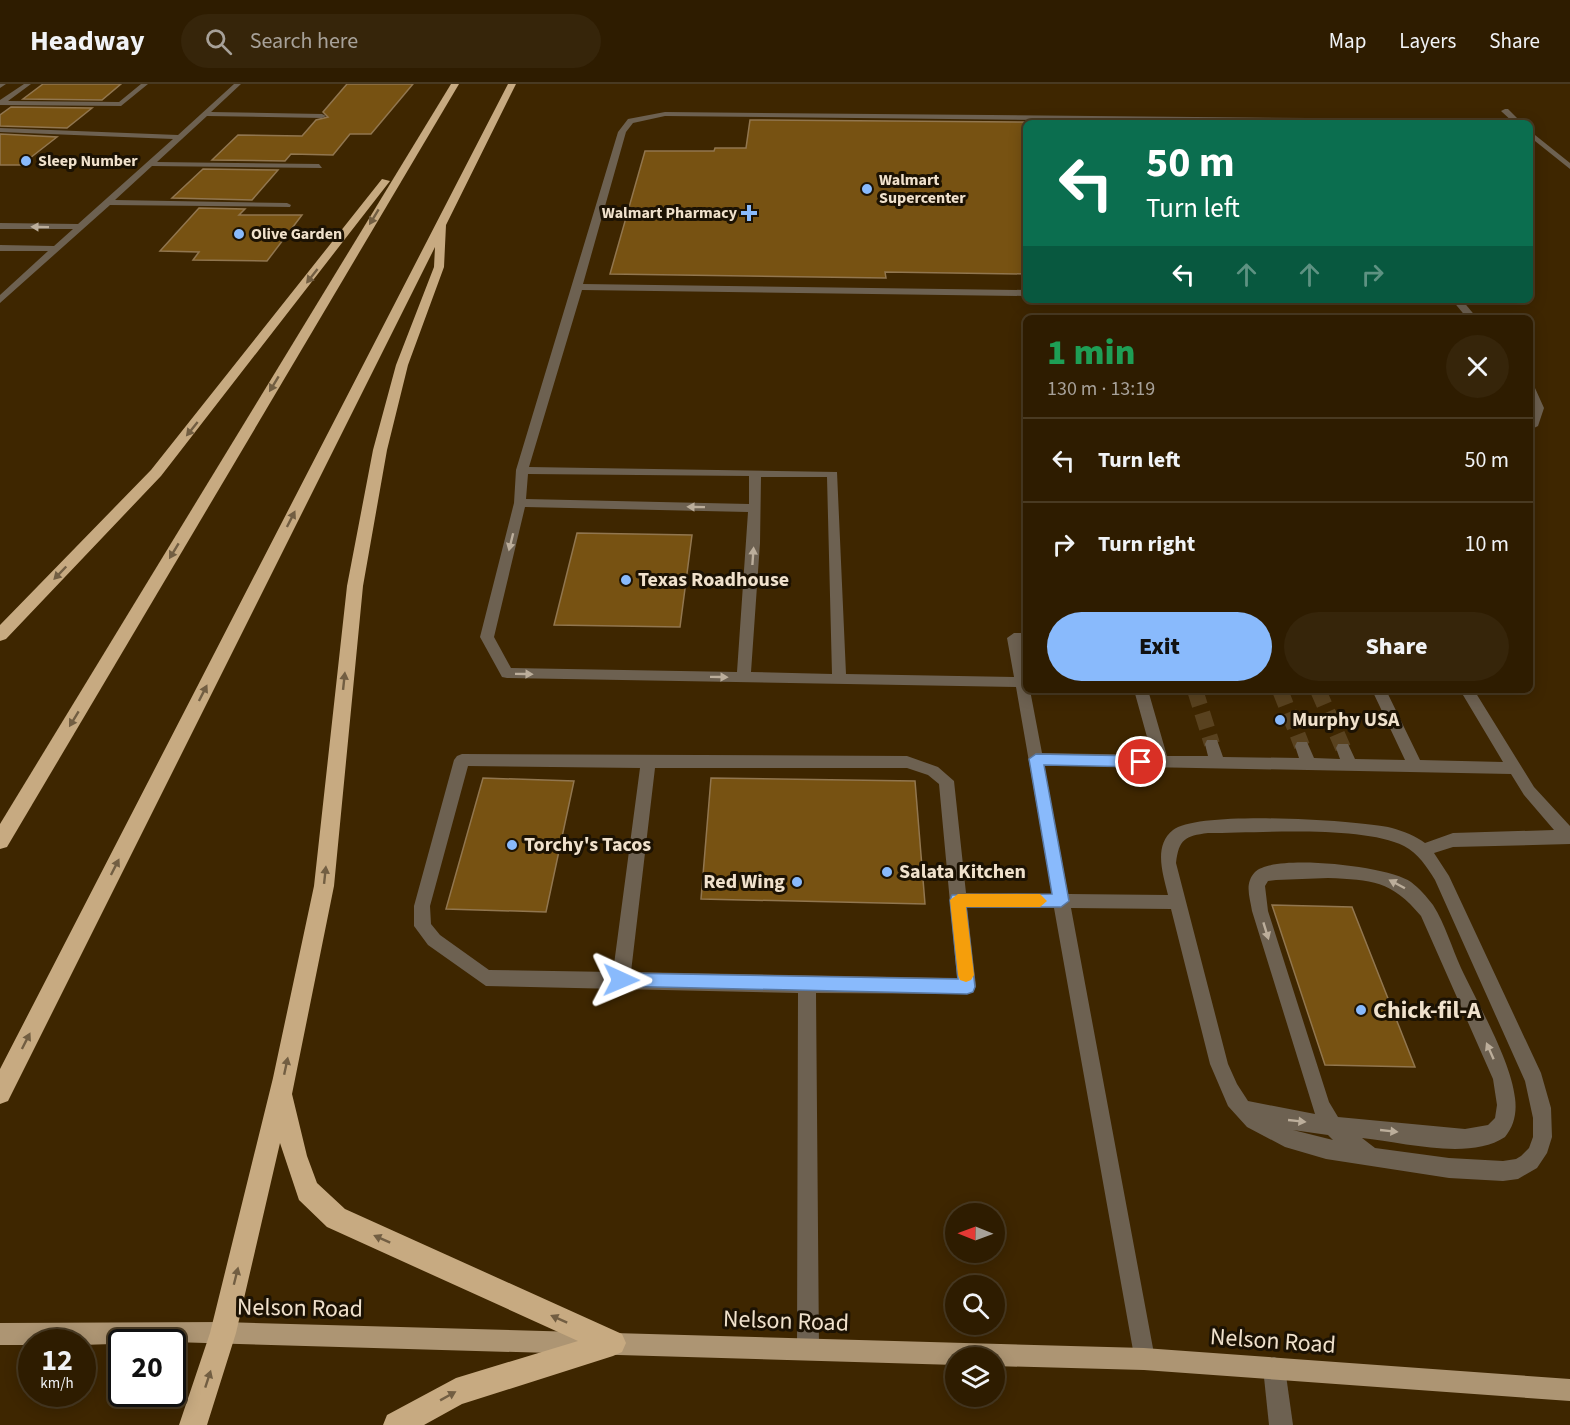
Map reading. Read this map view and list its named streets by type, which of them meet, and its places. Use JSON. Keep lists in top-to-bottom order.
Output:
{
  "streets": {
    "main road": ["Nelson Road"]
  },
  "places": {
    "other": [
      "Sleep Number",
      "Walmart Supercenter",
      "Olive Garden",
      "Texas Roadhouse",
      "Murphy USA",
      "Torchy's Tacos",
      "Salata Kitchen",
      "Red Wing",
      "Chick-fil-A"
    ],
    "health": ["Walmart Pharmacy"]
  },
  "north": "left",
  "page": {
    "header": "Headway",
    "search": "Search here",
    "nav": ["Map", "Layers", "Share"],
    "turn": ["50 m", "Turn left"],
    "heading": ["1 min", "130 m · 13:19"],
    "list": [
      {
        "name": "Turn left",
        "value": "50 m"
      },
      {
        "name": "Turn right",
        "value": "10 m"
      }
    ],
    "buttons": ["Exit", "Share"],
    "speed": "12 km/h",
    "limit": "20"
  }
}
